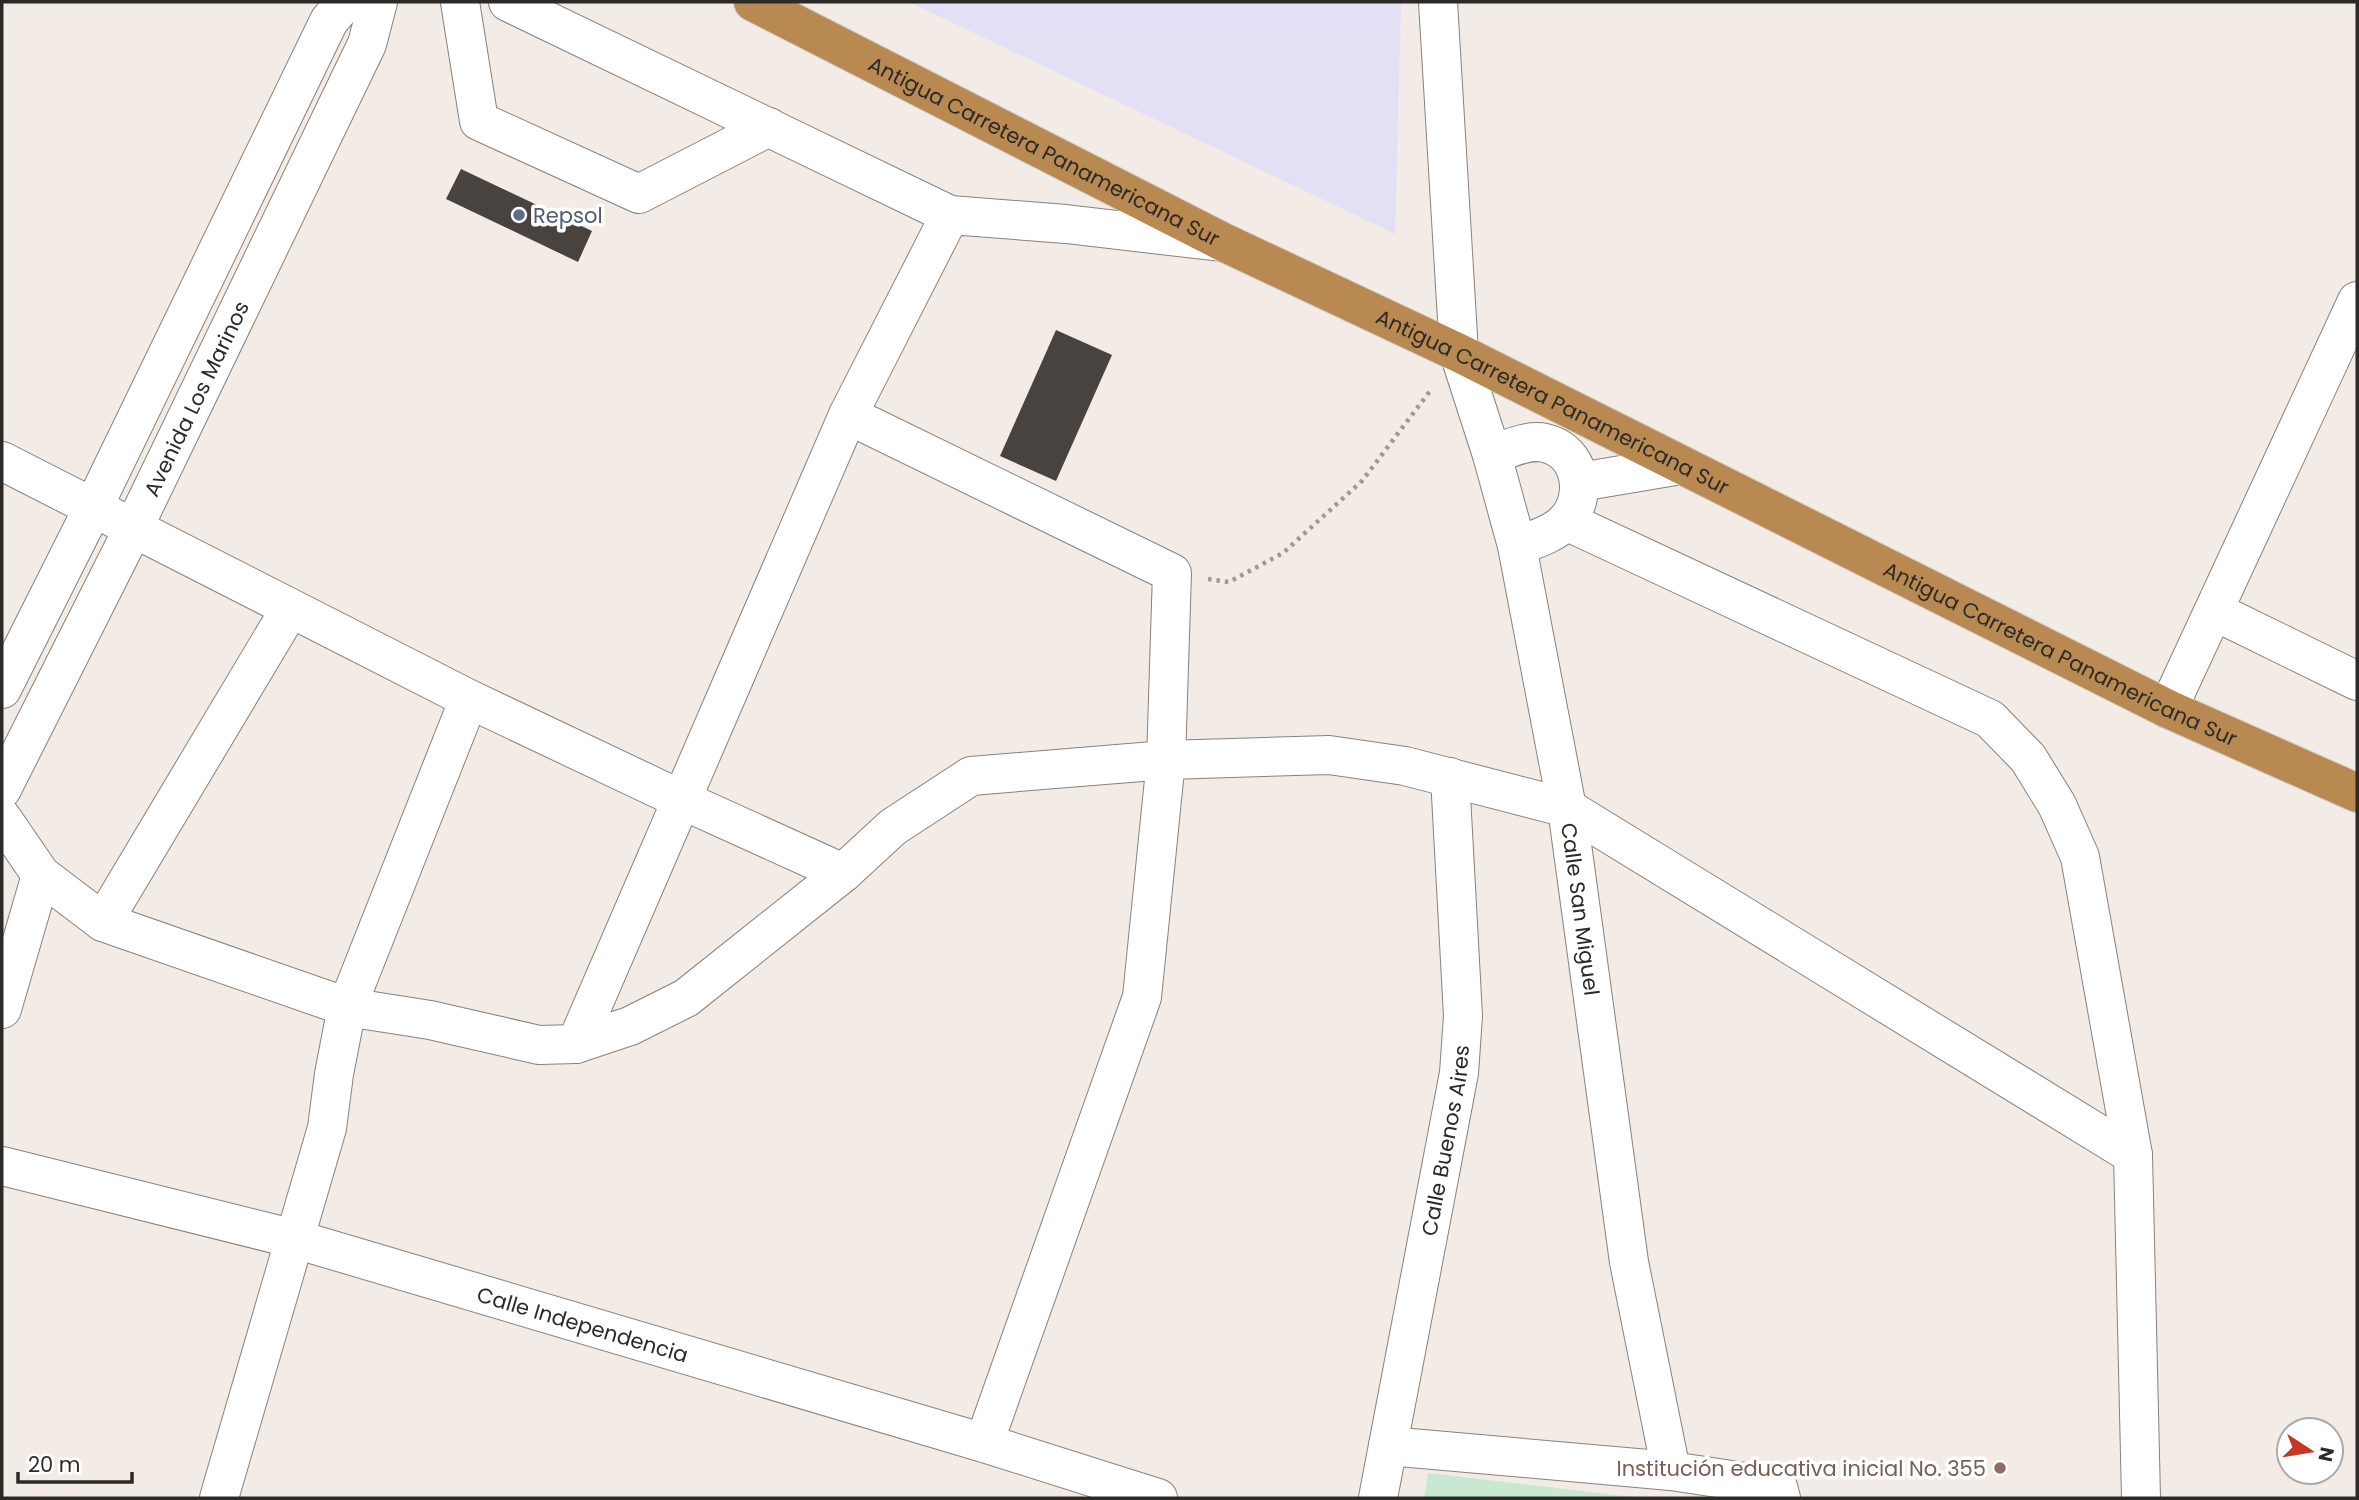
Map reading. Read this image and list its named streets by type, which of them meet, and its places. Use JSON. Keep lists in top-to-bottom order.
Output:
{
  "streets": {
    "highway": ["Antigua Carretera Panamericana Sur"],
    "street": [
      "Avenida Los Marinos",
      "Calle San Miguel",
      "Calle Buenos Aires",
      "Calle Independencia"
    ]
  },
  "crossings": [
    ["Antigua Carretera Panamericana Sur", "Calle San Miguel"]
  ],
  "places": ["Repsol", "Institución educativa inicial No. 355"],
  "scale_bar": "20 m",
  "north": "right"
}
